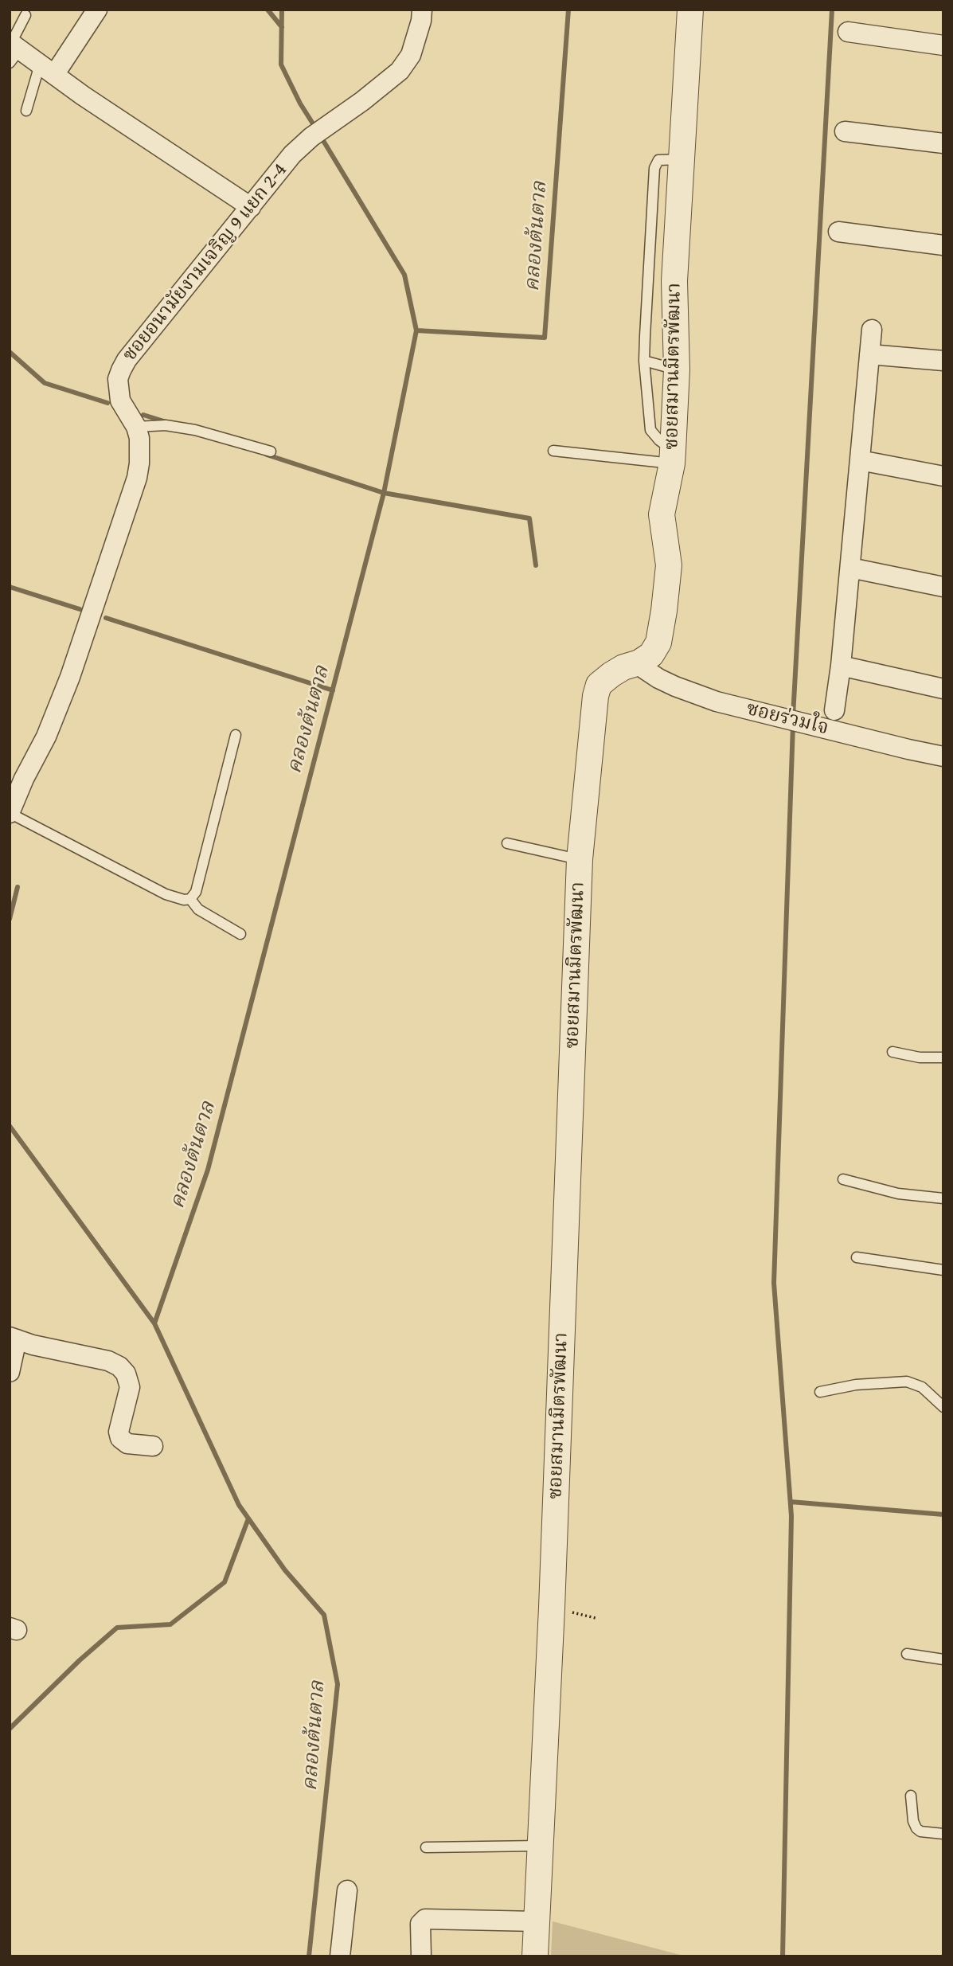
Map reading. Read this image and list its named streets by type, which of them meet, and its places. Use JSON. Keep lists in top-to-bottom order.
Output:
{
  "streets": {
    "street": ["ซอยอนามัยงามเจริญ 9 แยก 2-4", "ซอยสมานมิตรพัฒนา", "ซอยร่วมใจ"]
  },
  "crossings": [
    ["ซอยสมานมิตรพัฒนา", "ซอยร่วมใจ"]
  ],
  "water": ["คลองต้นตาล"]
}
